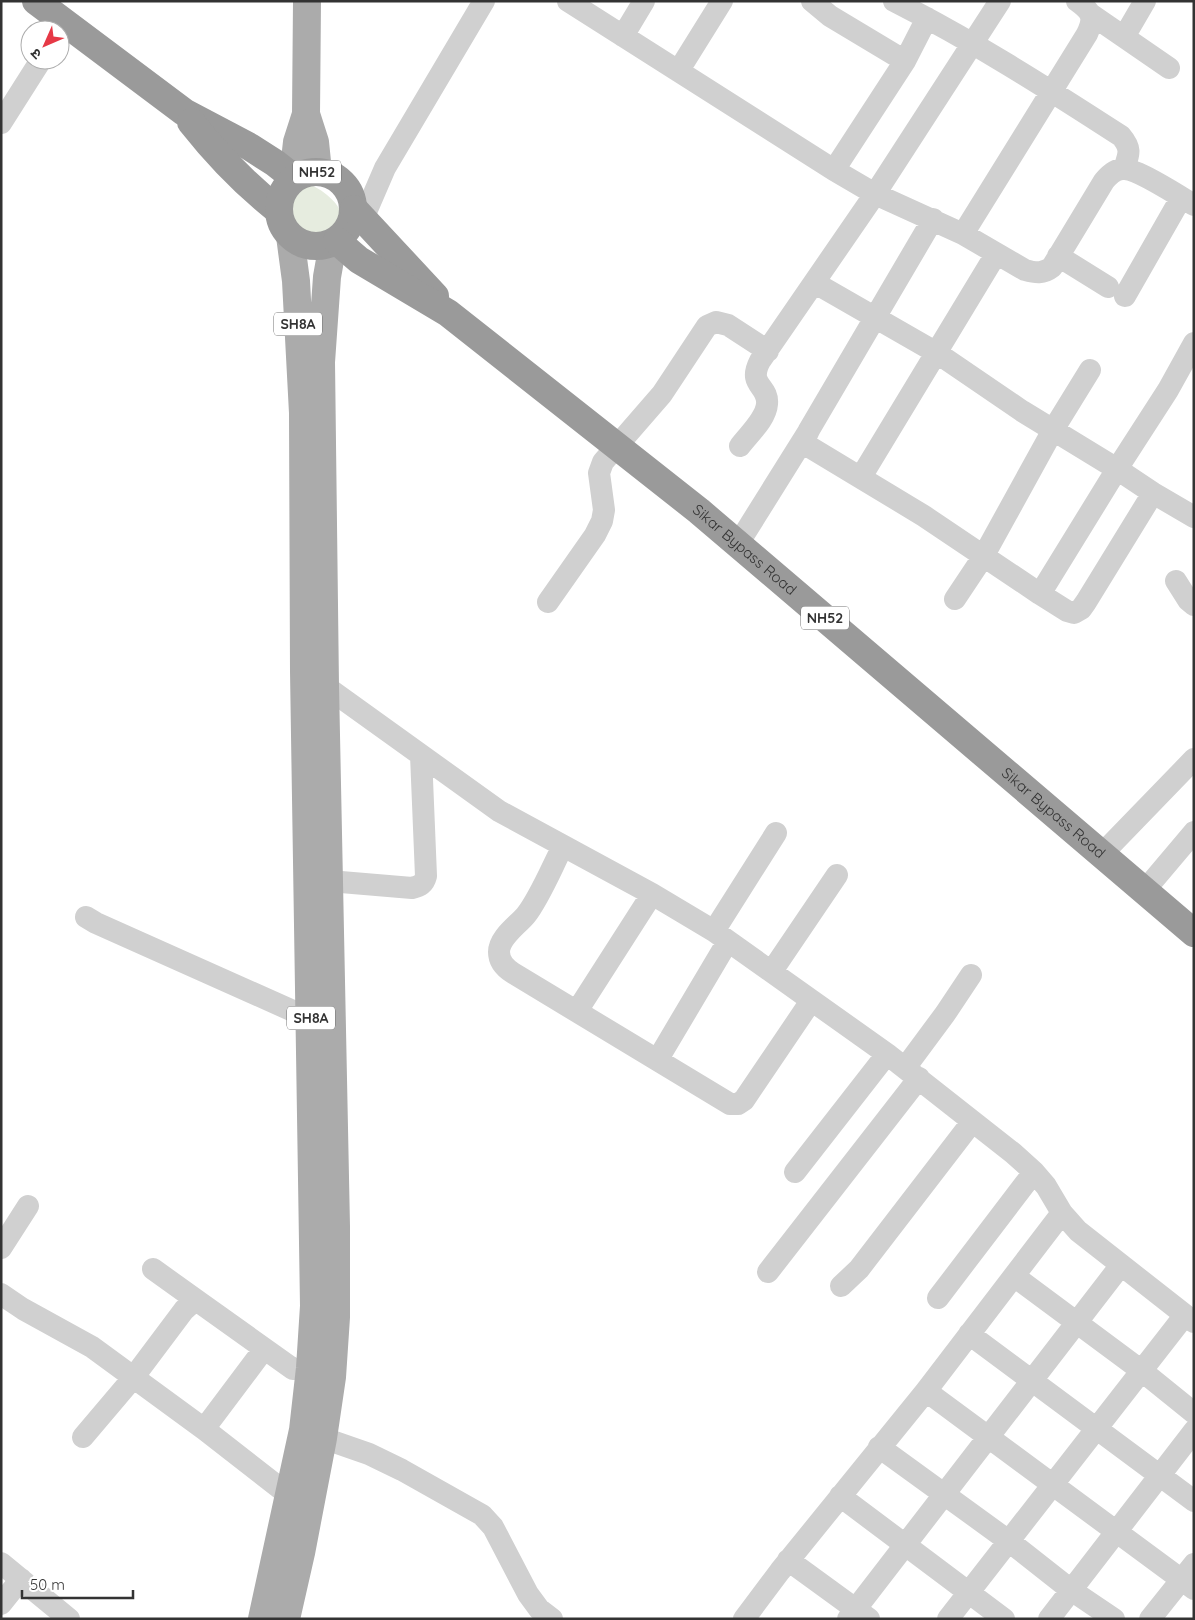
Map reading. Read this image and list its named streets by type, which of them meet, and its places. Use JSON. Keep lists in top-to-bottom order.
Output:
{
  "streets": {
    "highway": ["NH52", "Sikar Bypass Road"],
    "main road": ["SH8A"]
  },
  "crossings": [
    ["NH52", "SH8A"],
    ["NH52", "Sikar Bypass Road"],
    ["SH8A", "Sikar Bypass Road"]
  ],
  "scale_bar": "50 m",
  "north": "bottom left"
}
